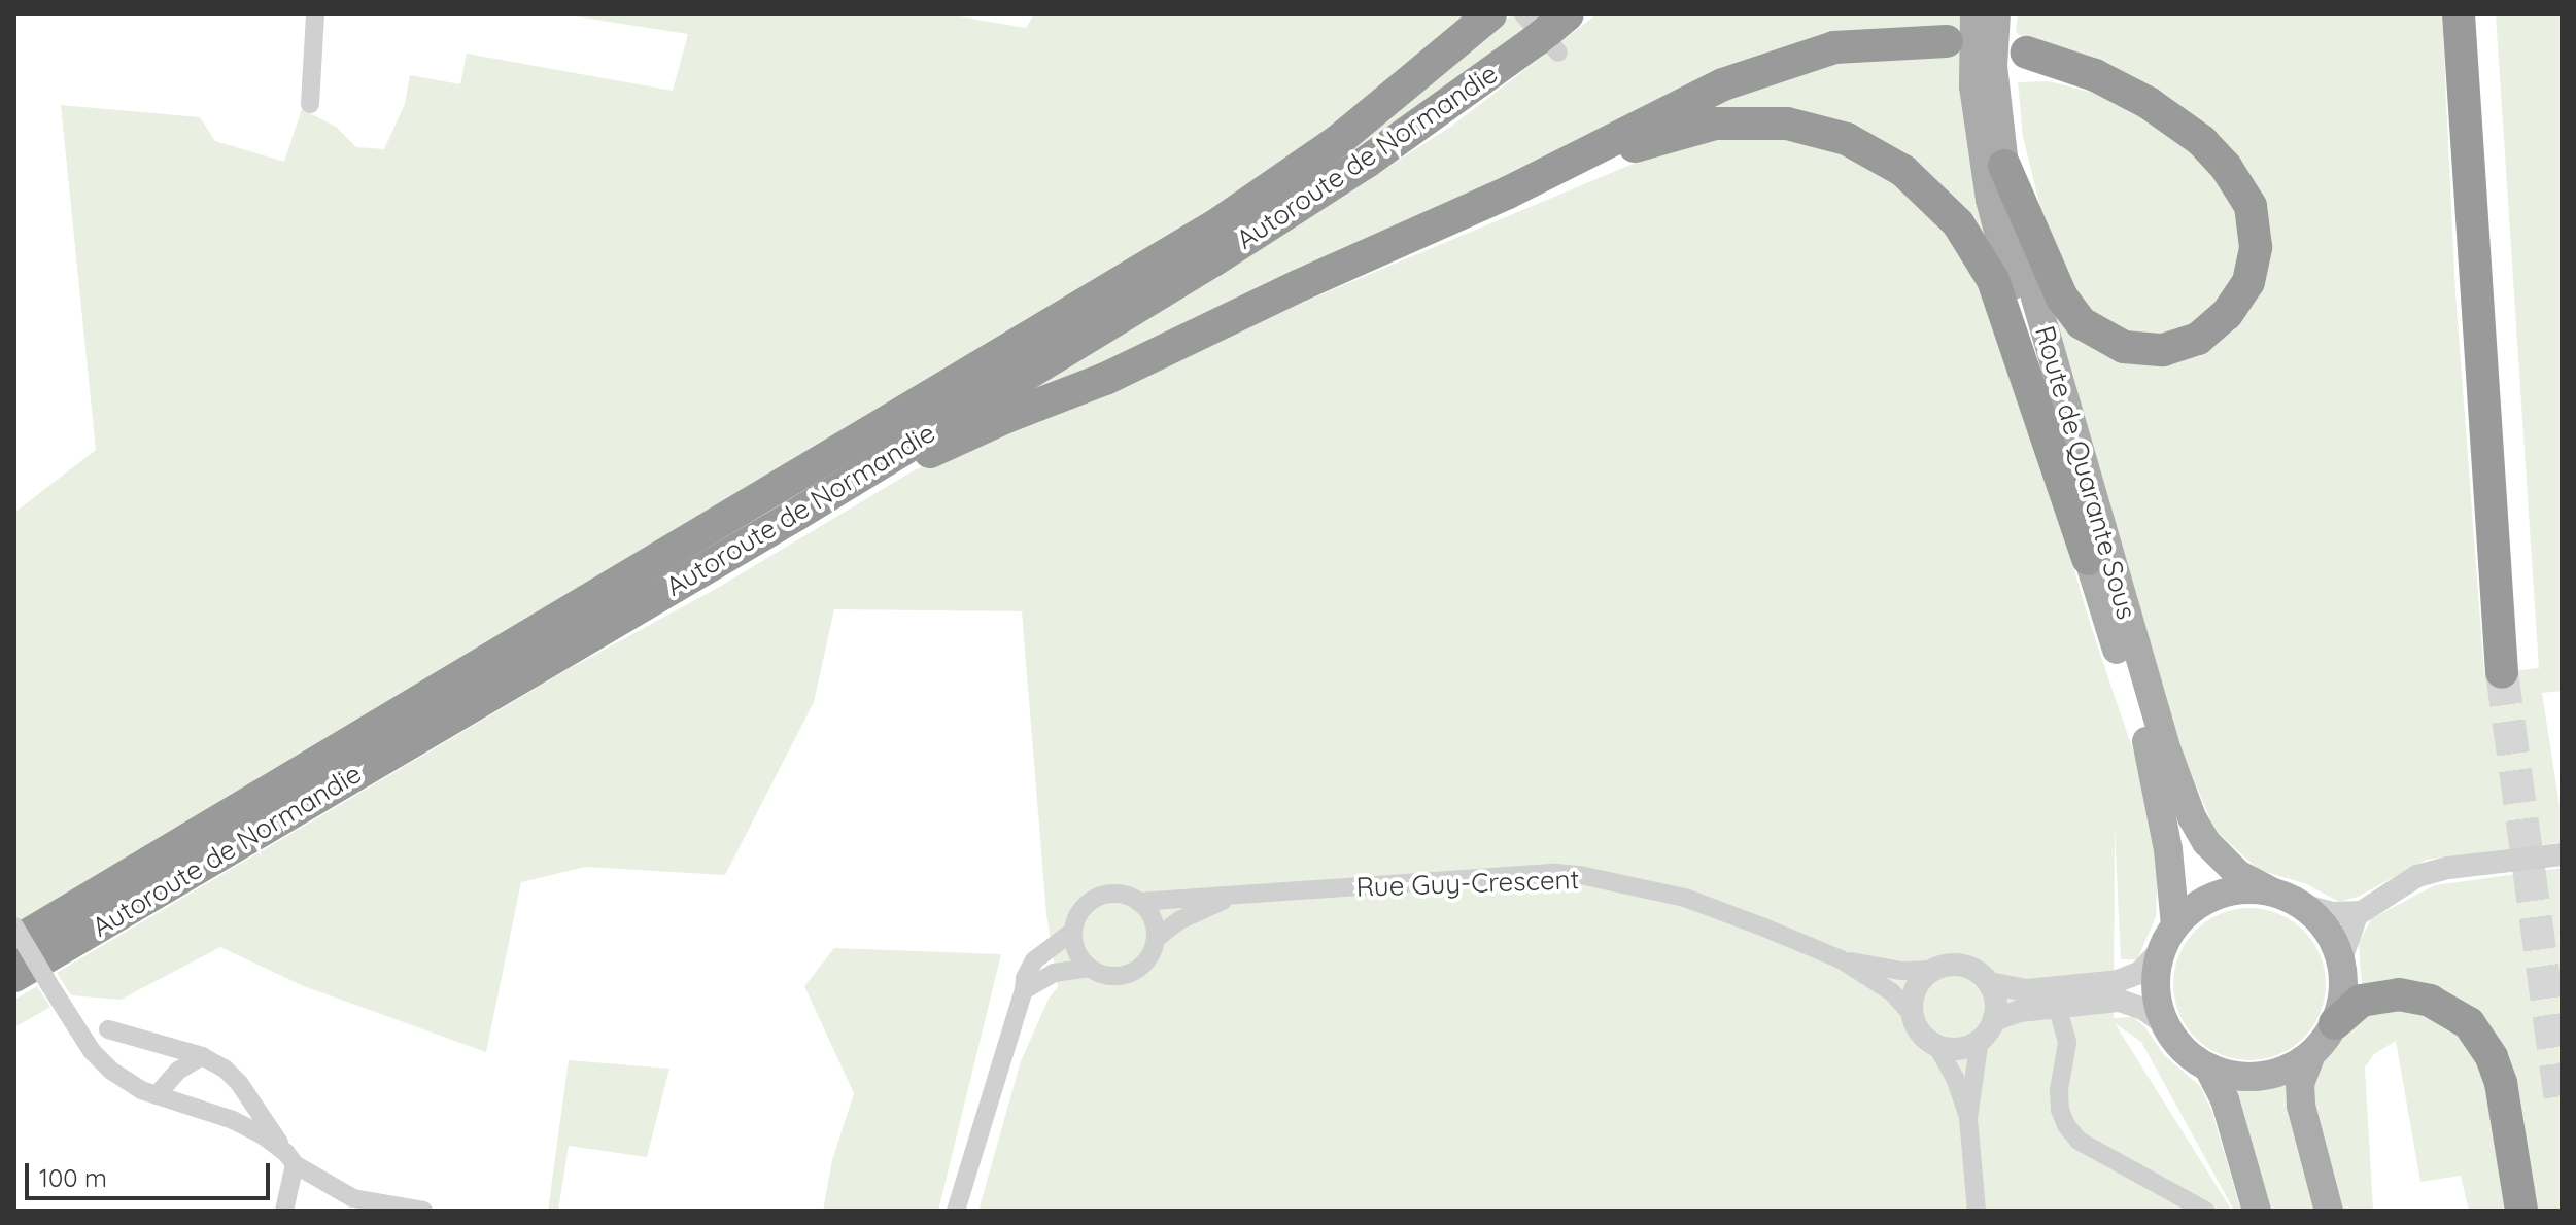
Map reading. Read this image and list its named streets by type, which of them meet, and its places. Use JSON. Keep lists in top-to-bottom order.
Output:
{
  "streets": {
    "highway": ["Autoroute de Normandie"],
    "main road": ["Route de Quarante Sous"],
    "street": ["Rue Guy-Crescent"]
  },
  "scale_bar": "100 m"
}
